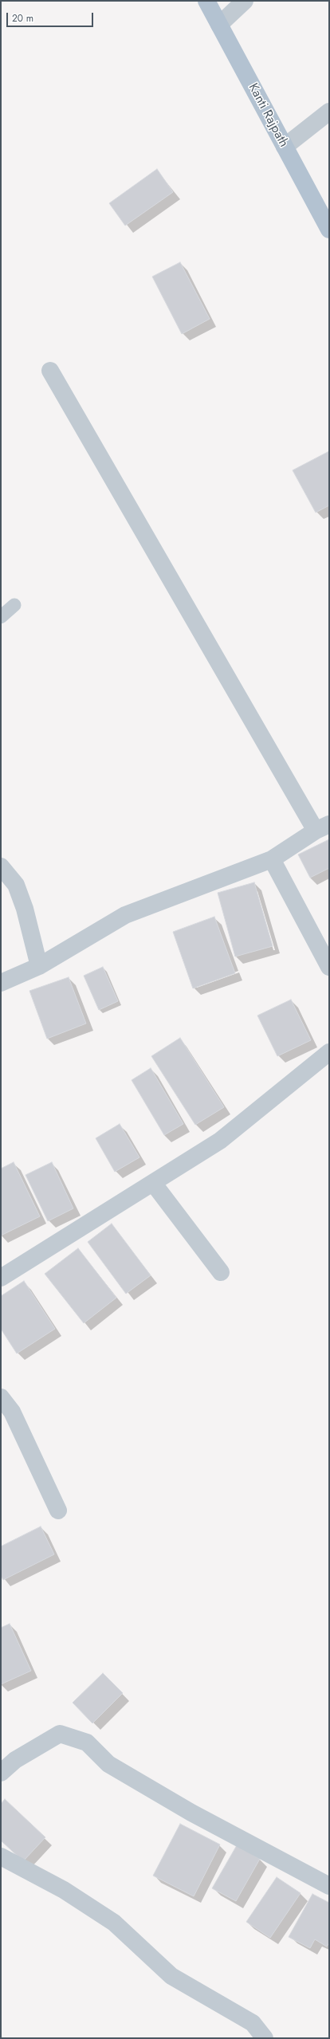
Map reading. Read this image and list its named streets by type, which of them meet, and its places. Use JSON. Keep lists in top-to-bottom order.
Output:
{
  "streets": {
    "main road": ["Kanti Rajpath"]
  },
  "scale_bar": "20 m"
}
